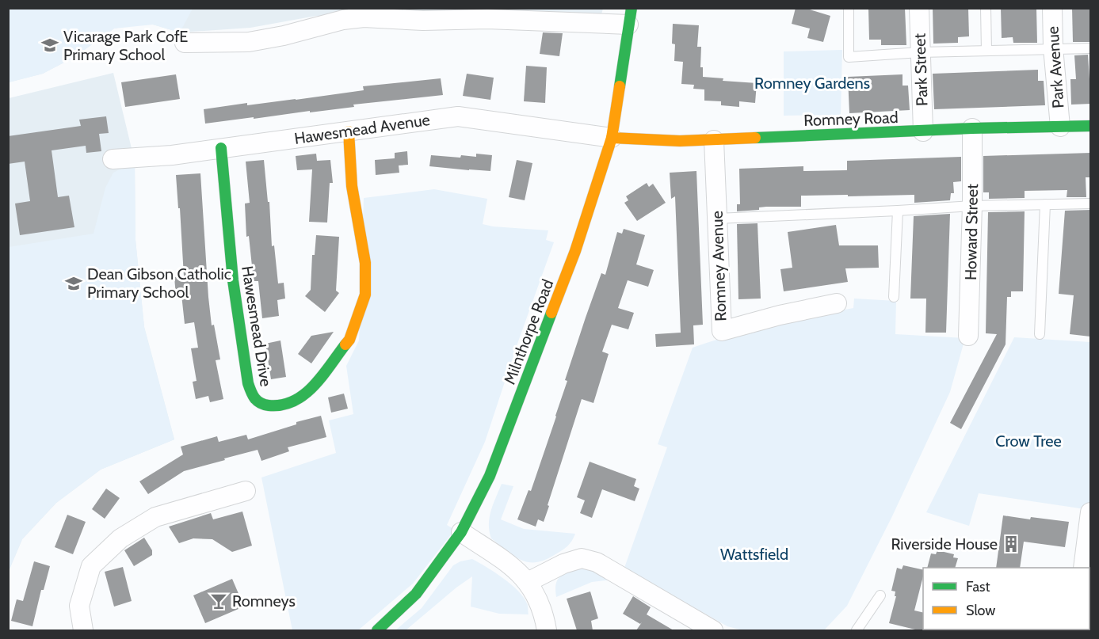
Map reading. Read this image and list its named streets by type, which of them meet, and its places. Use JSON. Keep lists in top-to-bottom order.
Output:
{
  "streets": {
    "main road": ["Romney Road", "Hawesmead Drive", "Milnthorpe Road"],
    "street": [
      "Park Avenue",
      "Park Street",
      "Hawesmead Avenue",
      "Howard Street",
      "Romney Avenue"
    ]
  },
  "crossings": [
    ["Park Avenue", "Romney Road"],
    ["Park Street", "Romney Road"],
    ["Romney Road", "Hawesmead Avenue"],
    ["Romney Road", "Howard Street"],
    ["Romney Road", "Romney Avenue"],
    ["Romney Road", "Milnthorpe Road"],
    ["Hawesmead Avenue", "Hawesmead Drive"],
    ["Hawesmead Avenue", "Milnthorpe Road"]
  ],
  "parks": ["Romney Gardens", "Crow Tree", "Wattsfield"],
  "places": {
    "school or university": ["Vicarage Park CofE Primary School", "Dean Gibson Catholic Primary School"],
    "building": ["Riverside House"],
    "bar": ["Romneys"]
  },
  "legend": ["Fast", "Slow"]
}
